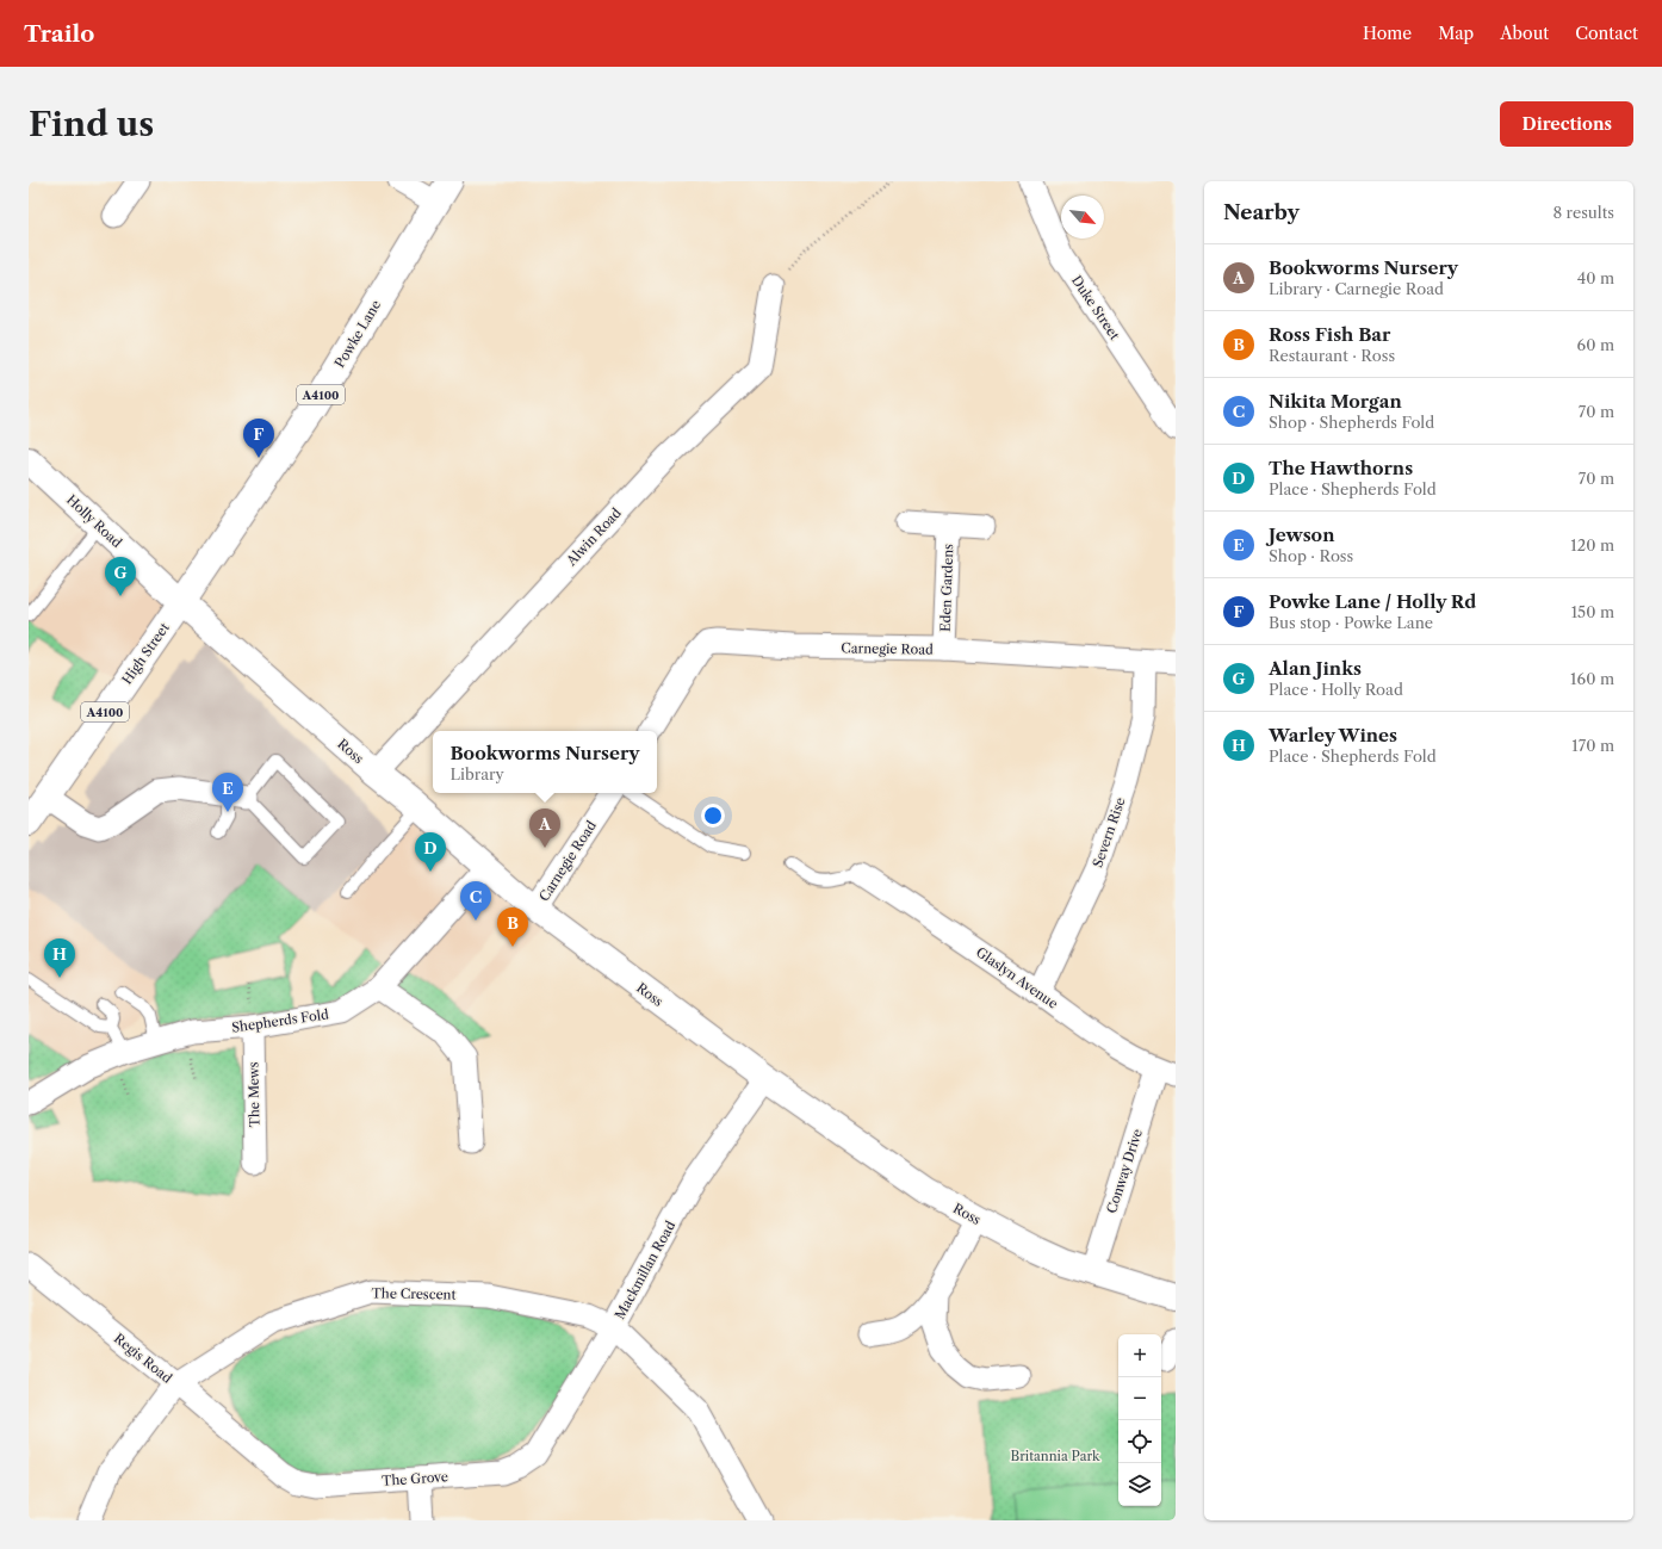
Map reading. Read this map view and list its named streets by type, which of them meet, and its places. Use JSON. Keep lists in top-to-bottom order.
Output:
{
  "streets": {
    "street": [
      "Duke Street",
      "Powke Lane",
      "A4100",
      "Holly Road",
      "Alwin Road",
      "Eden Gardens",
      "Carnegie Road",
      "High Street",
      "Ross",
      "Severn Rise",
      "Glaslyn Avenue",
      "Shepherds Fold",
      "The Mews",
      "Conway Drive",
      "Mackmillan Road",
      "The Crescent",
      "Regis Road",
      "The Grove"
    ]
  },
  "crossings": [
    ["Powke Lane", "Holly Road"],
    ["Powke Lane", "High Street"],
    ["Powke Lane", "Ross"],
    ["Holly Road", "High Street"],
    ["Holly Road", "Ross"],
    ["Alwin Road", "Ross"],
    ["Eden Gardens", "Carnegie Road"],
    ["Carnegie Road", "Ross"],
    ["Carnegie Road", "Severn Rise"],
    ["High Street", "Ross"],
    ["Ross", "Shepherds Fold"],
    ["Ross", "Conway Drive"],
    ["Ross", "Mackmillan Road"],
    ["Severn Rise", "Glaslyn Avenue"],
    ["Glaslyn Avenue", "Conway Drive"],
    ["Shepherds Fold", "The Mews"],
    ["Mackmillan Road", "The Crescent"],
    ["Mackmillan Road", "The Grove"],
    ["The Crescent", "Regis Road"],
    ["The Crescent", "The Grove"],
    ["Regis Road", "The Grove"]
  ],
  "parks": ["Britannia Park"],
  "north": "bottom right",
  "page": {
    "header": "Trailo",
    "nav": [
      "Home",
      "Map",
      "About",
      "Contact"
    ],
    "buttons": "Directions",
    "title": "Find us",
    "heading": ["Nearby", "8 results"],
    "list": [
      {
        "mark": "A",
        "name": "Bookworms Nursery",
        "note": "Library · Carnegie Road",
        "value": "40 m"
      },
      {
        "mark": "B",
        "name": "Ross Fish Bar",
        "note": "Restaurant · Ross",
        "value": "60 m"
      },
      {
        "mark": "C",
        "name": "Nikita Morgan",
        "note": "Shop · Shepherds Fold",
        "value": "70 m"
      },
      {
        "mark": "D",
        "name": "The Hawthorns",
        "note": "Place · Shepherds Fold",
        "value": "70 m"
      },
      {
        "mark": "E",
        "name": "Jewson",
        "note": "Shop · Ross",
        "value": "120 m"
      },
      {
        "mark": "F",
        "name": "Powke Lane / Holly Rd",
        "note": "Bus stop · Powke Lane",
        "value": "150 m"
      },
      {
        "mark": "G",
        "name": "Alan Jinks",
        "note": "Place · Holly Road",
        "value": "160 m"
      },
      {
        "mark": "H",
        "name": "Warley Wines",
        "note": "Place · Shepherds Fold",
        "value": "170 m"
      }
    ],
    "pins": [
      "F",
      "G",
      "E",
      "A",
      "D",
      "C",
      "B",
      "H"
    ],
    "popup": ["Bookworms Nursery", "Library"],
    "map_buttons": ["+", "−"]
  }
}
